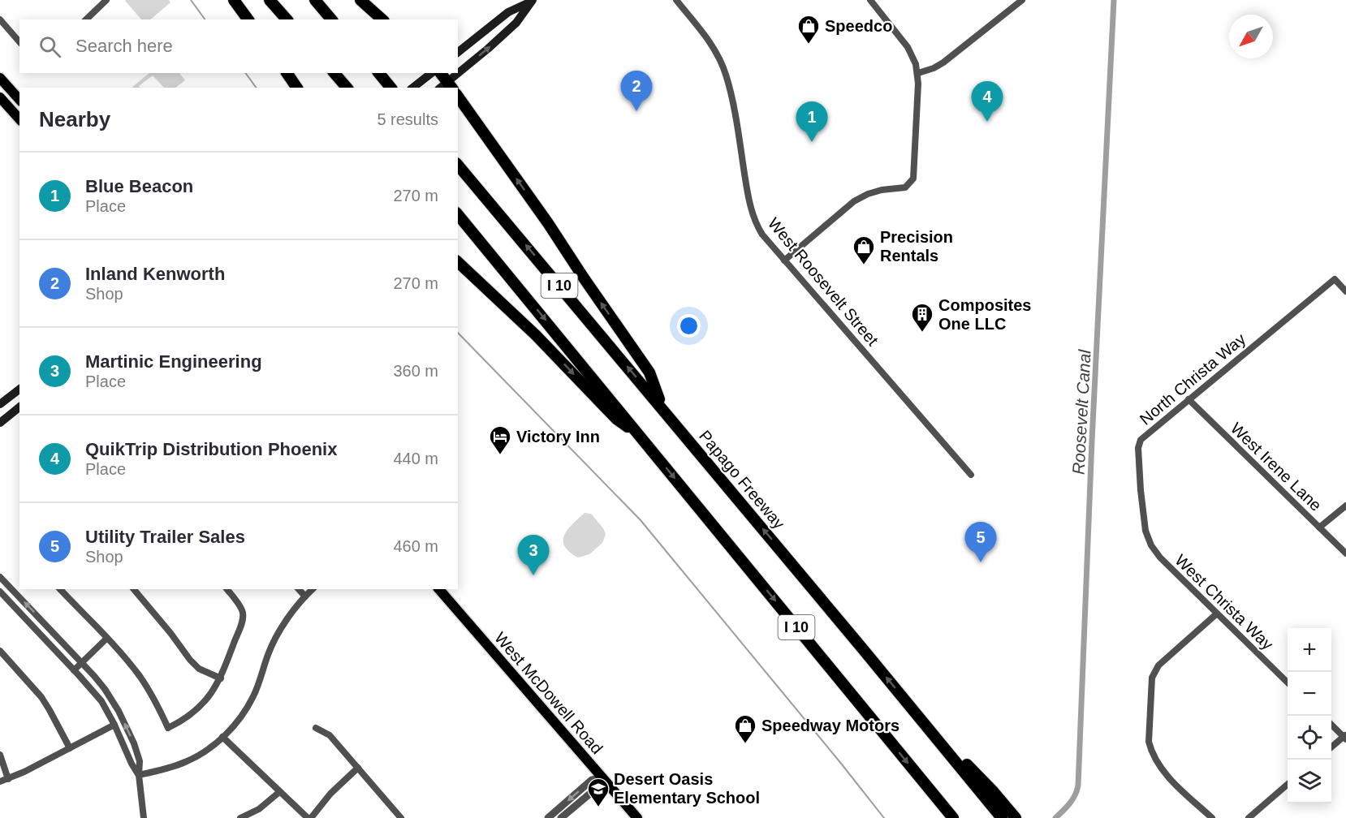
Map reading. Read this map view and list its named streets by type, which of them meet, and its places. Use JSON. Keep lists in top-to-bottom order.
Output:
{
  "streets": {
    "highway": ["I 10", "Papago Freeway"],
    "main road": ["West McDowell Road"],
    "street": [
      "West Roosevelt Street",
      "North Christa Way",
      "West Irene Lane",
      "West Christa Way"
    ]
  },
  "crossings": [
    ["North Christa Way", "West Irene Lane"],
    ["North Christa Way", "West Christa Way"]
  ],
  "water": ["Roosevelt Canal"],
  "places": {
    "shop": ["Speedco", "Precision Rentals", "Speedway Motors"],
    "building": ["Composites One LLC"],
    "hotel": ["Victory Inn"],
    "school or university": ["Desert Oasis Elementary School"]
  },
  "north": "bottom left",
  "page": {
    "search": "Search here",
    "pins": [
      "2",
      "4",
      "1",
      "5",
      "3"
    ],
    "heading": ["Nearby", "5 results"],
    "list": [
      {
        "mark": "1",
        "name": "Blue Beacon",
        "note": "Place",
        "value": "270 m"
      },
      {
        "mark": "2",
        "name": "Inland Kenworth",
        "note": "Shop",
        "value": "270 m"
      },
      {
        "mark": "3",
        "name": "Martinic Engineering",
        "note": "Place",
        "value": "360 m"
      },
      {
        "mark": "4",
        "name": "QuikTrip Distribution Phoenix",
        "note": "Place",
        "value": "440 m"
      },
      {
        "mark": "5",
        "name": "Utility Trailer Sales",
        "note": "Shop",
        "value": "460 m"
      }
    ],
    "map_buttons": ["+", "−"]
  }
}
